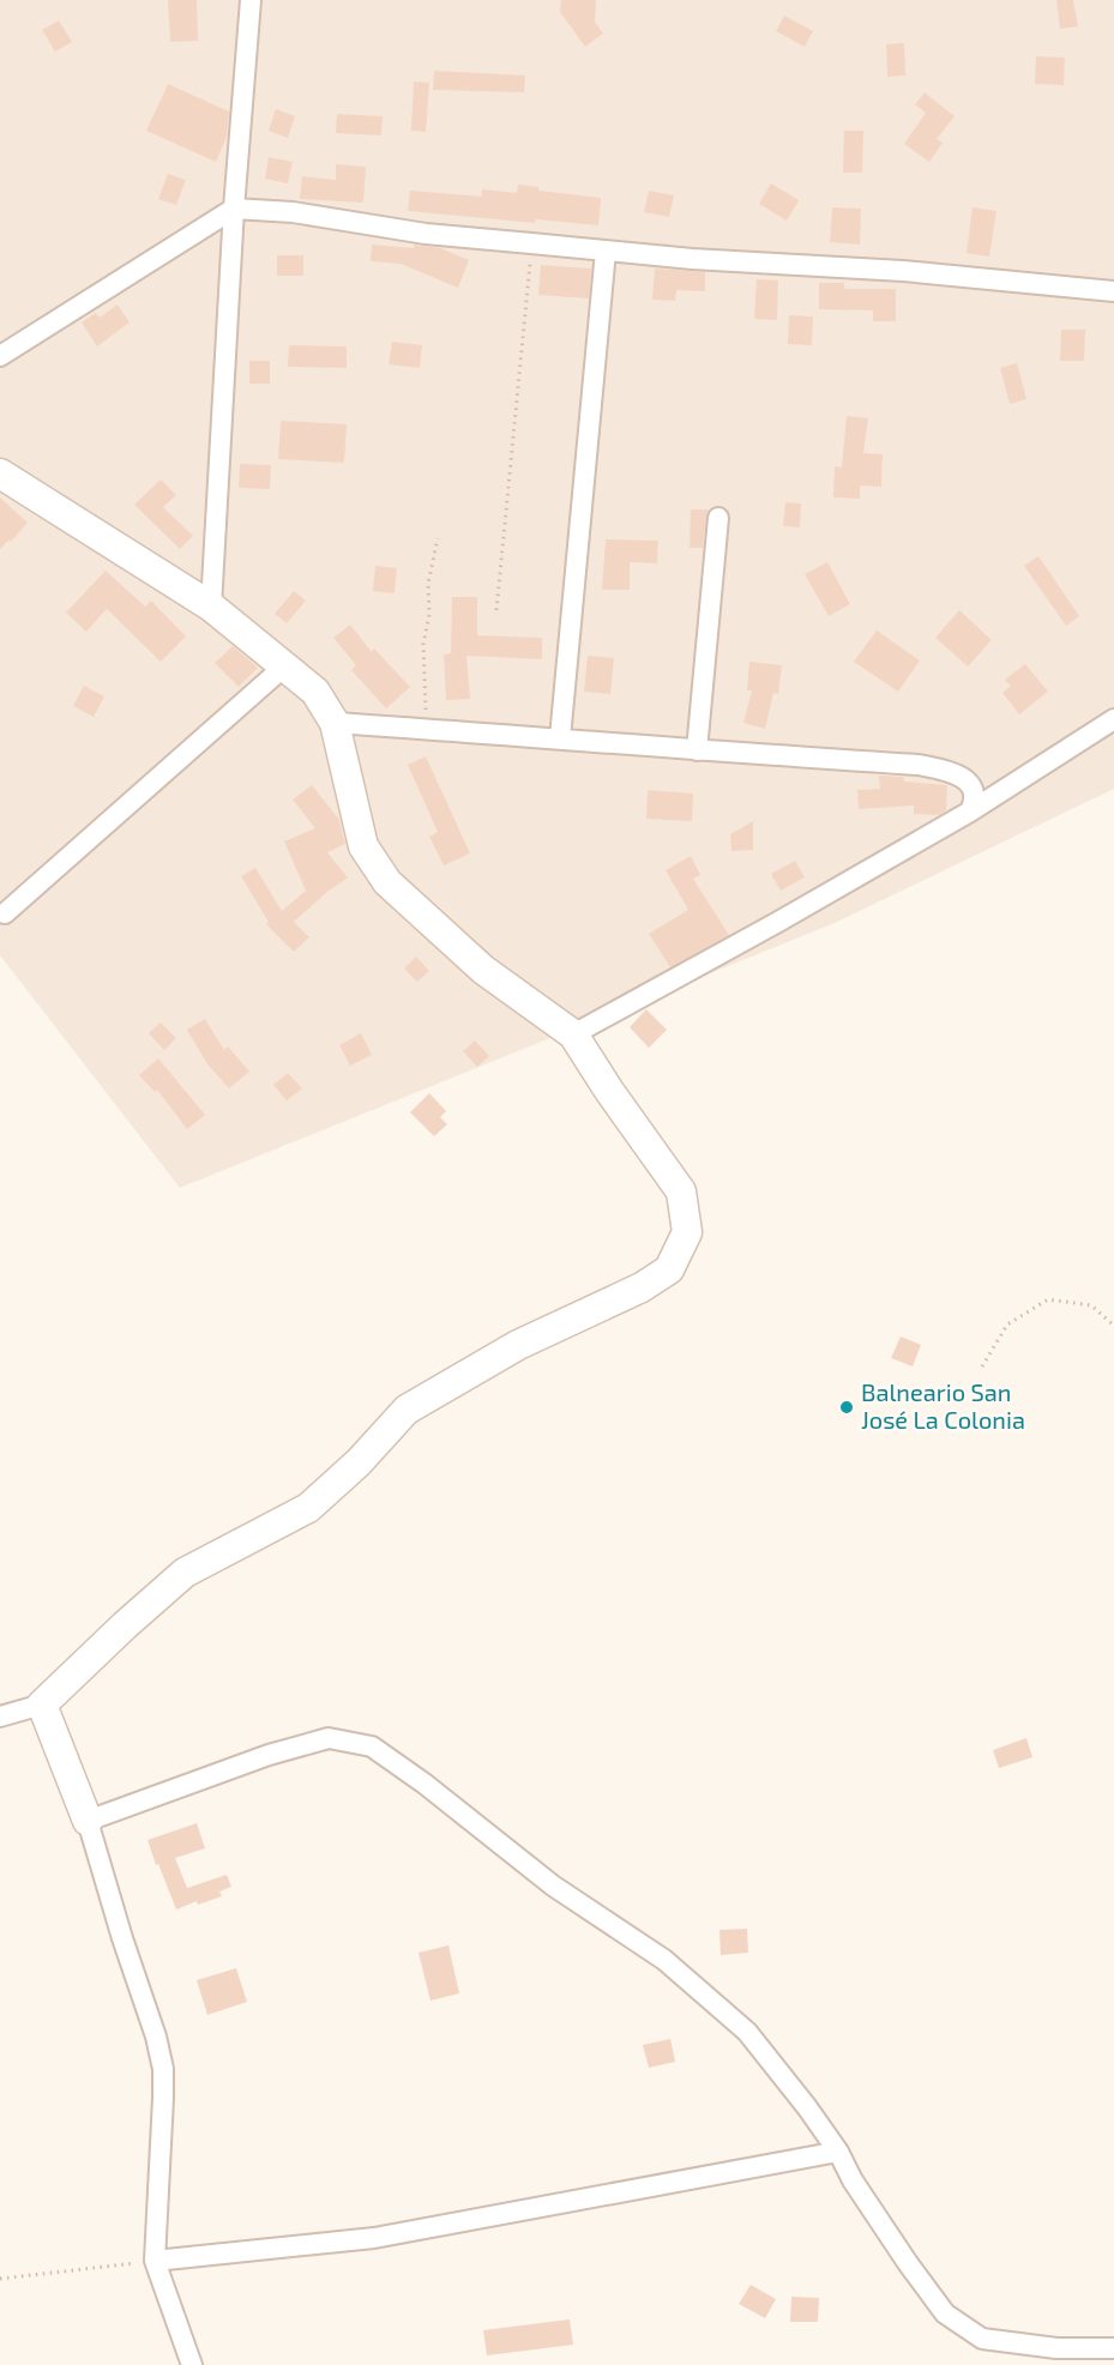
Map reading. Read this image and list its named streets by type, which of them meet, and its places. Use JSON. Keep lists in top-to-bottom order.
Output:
{
  "places": ["Balneario San José La Colonia"]
}
